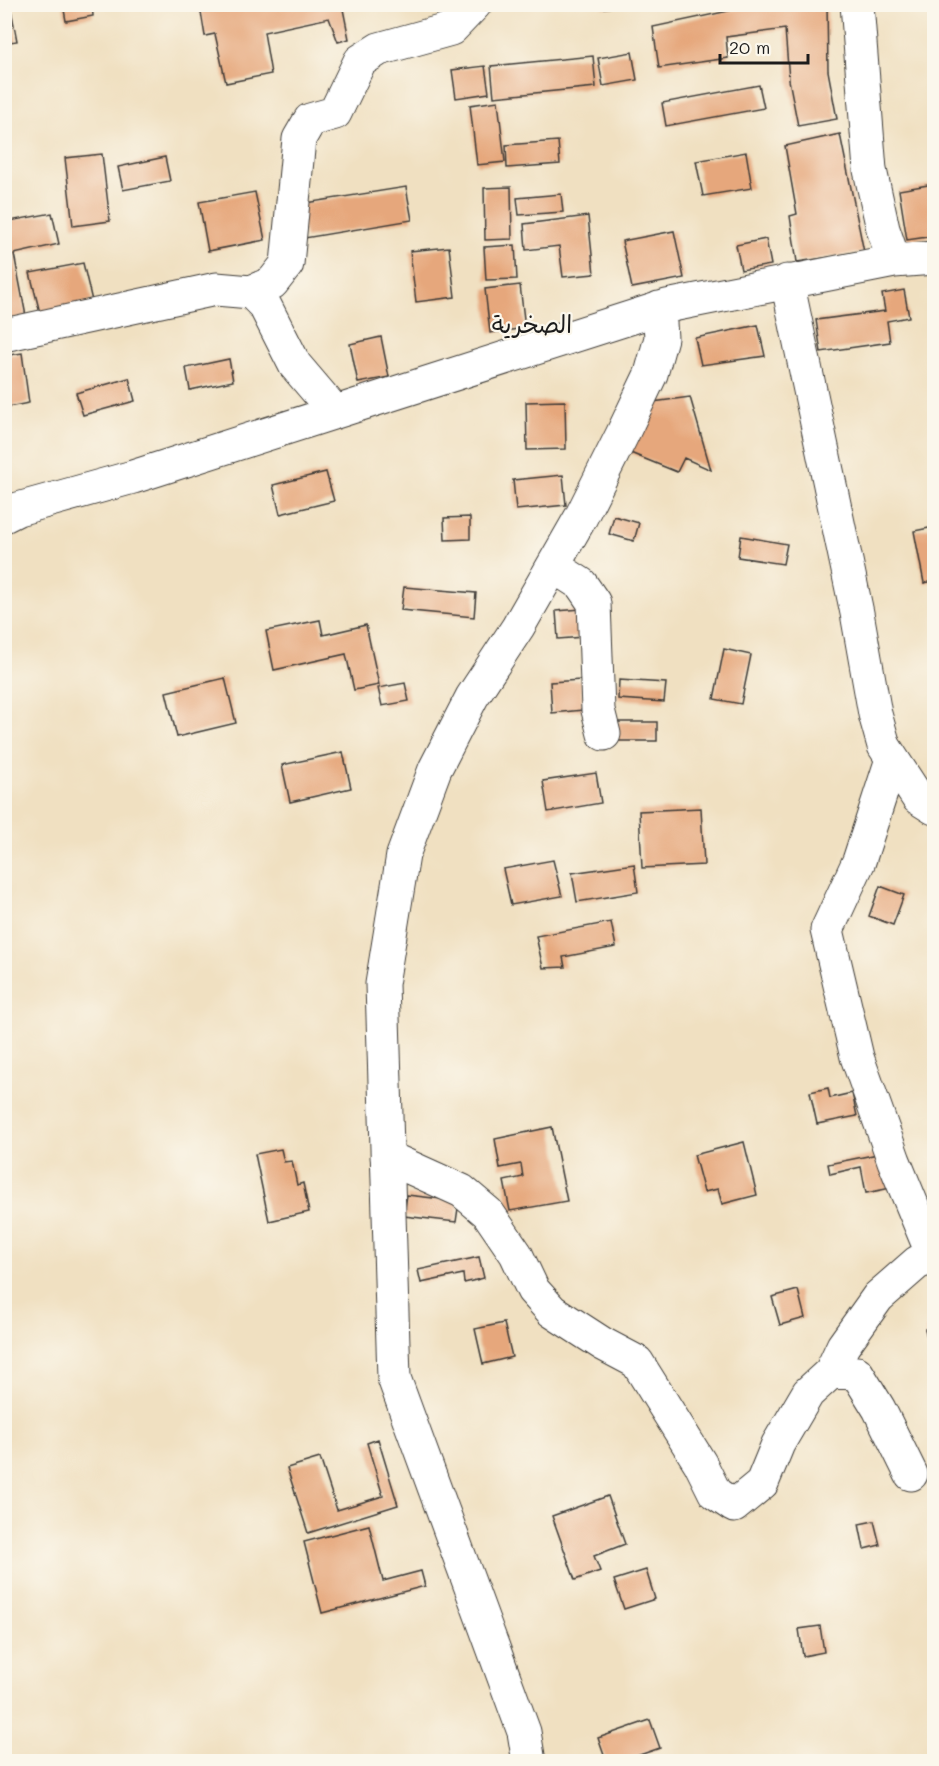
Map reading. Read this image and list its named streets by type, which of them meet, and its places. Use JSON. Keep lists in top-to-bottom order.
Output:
{
  "districts": ["الصخرية"],
  "scale_bar": "20 m"
}
